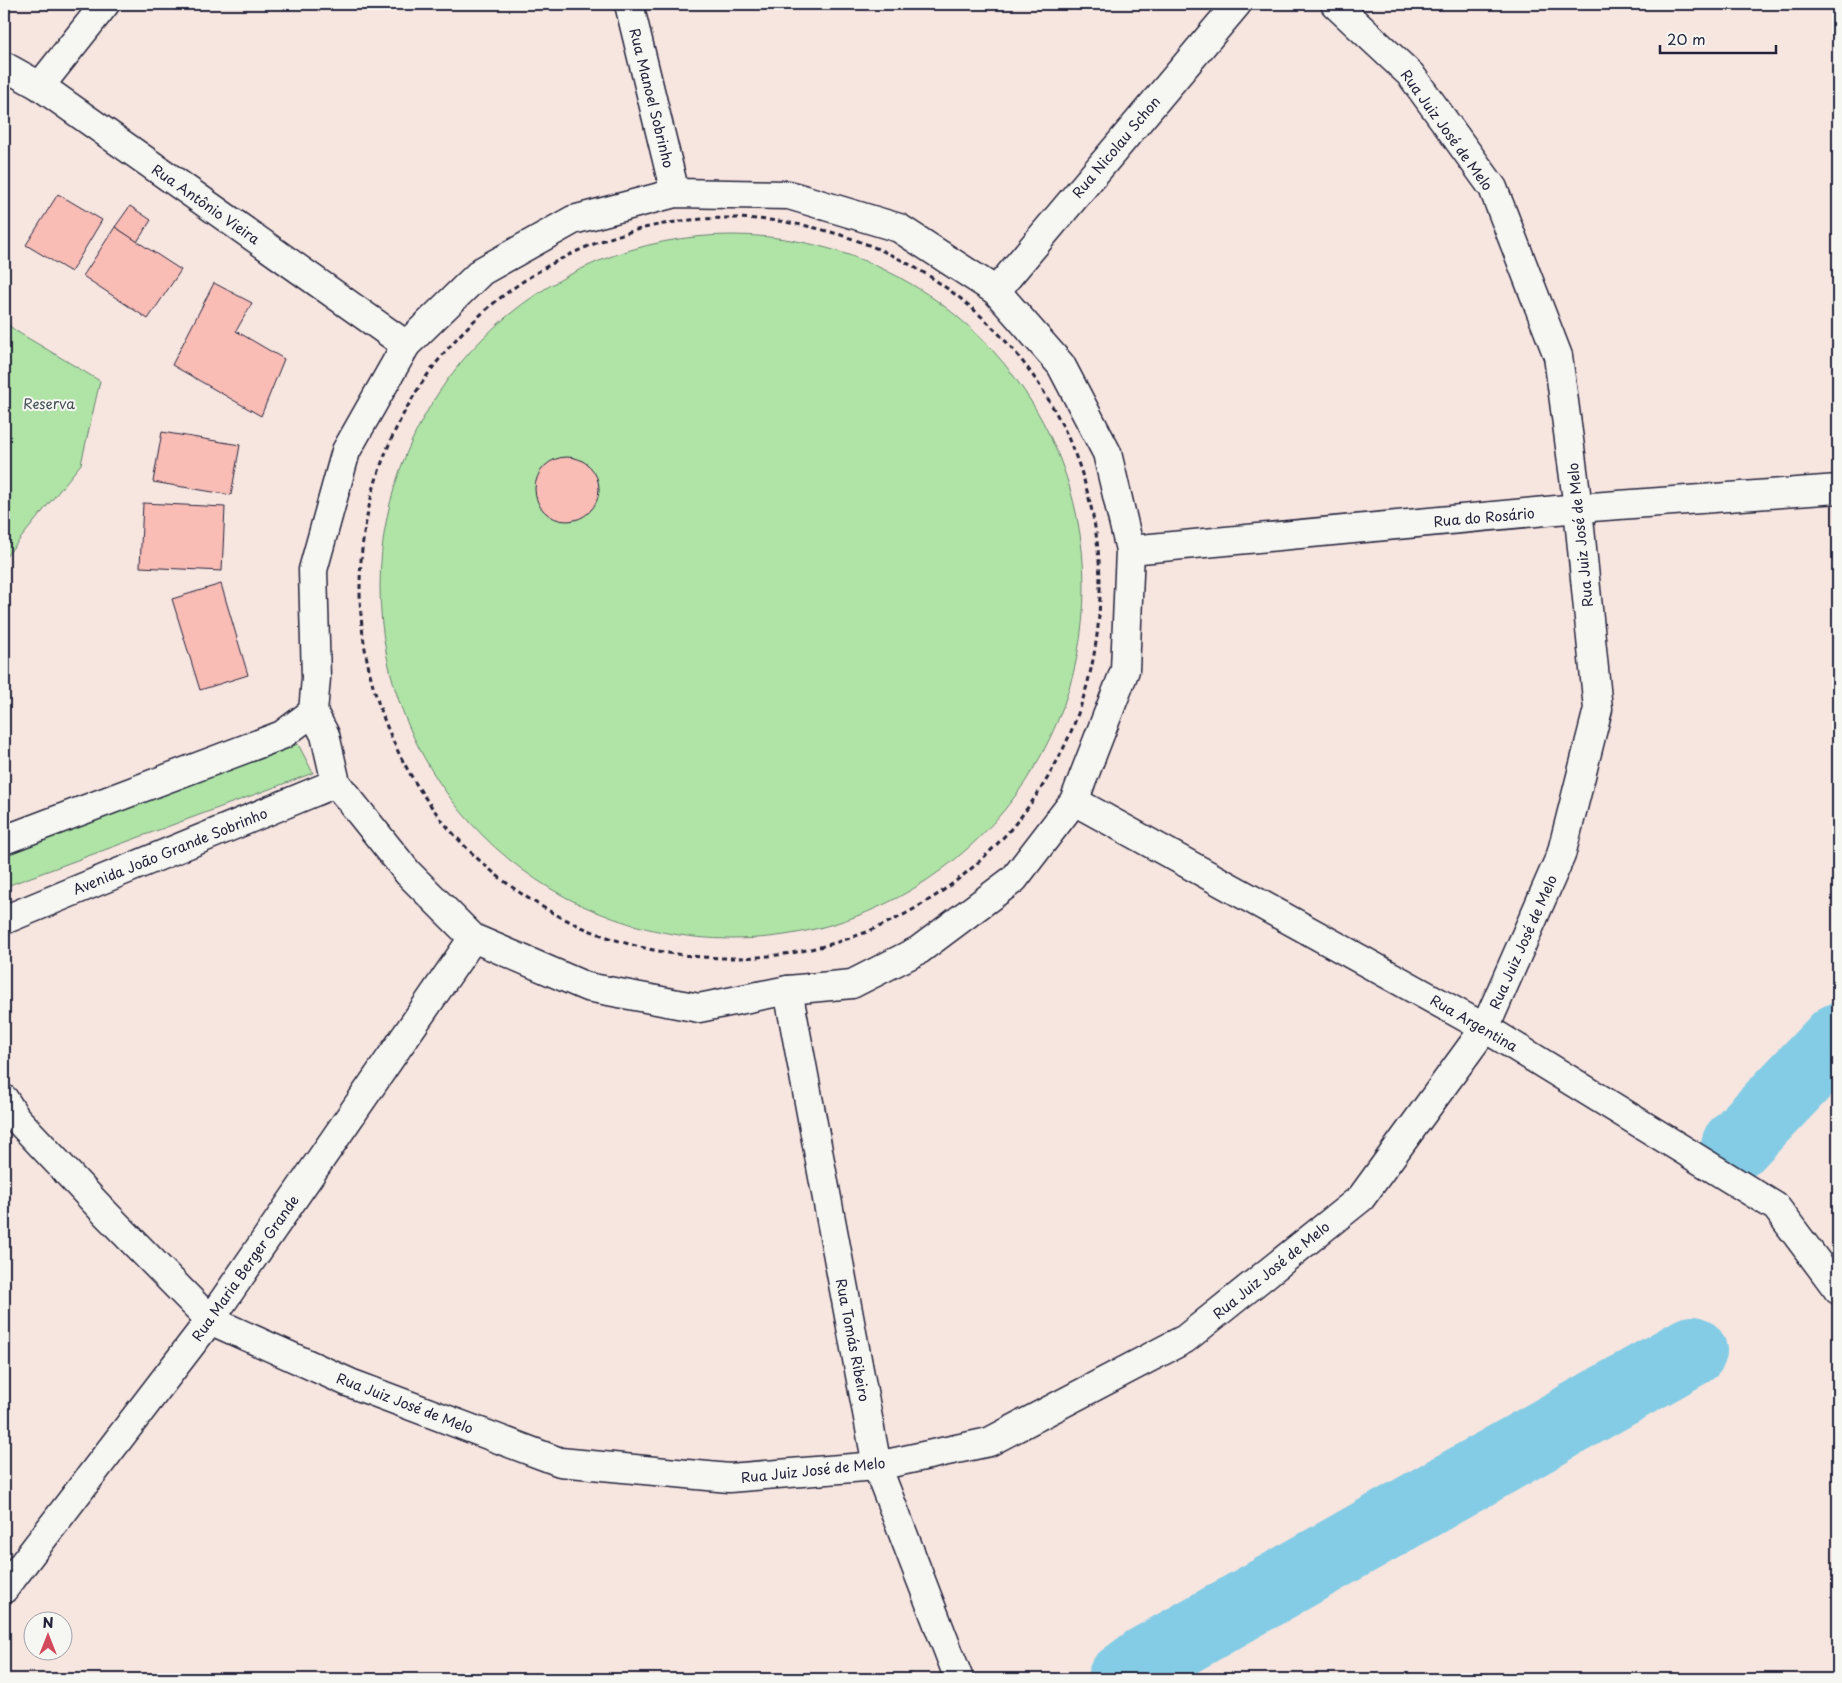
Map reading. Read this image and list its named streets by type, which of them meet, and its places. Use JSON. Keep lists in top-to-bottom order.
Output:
{
  "streets": {
    "street": [
      "Rua Manoel Sobrinho",
      "Rua Juiz José de Melo",
      "Rua Nicolau Schon",
      "Rua Antônio Vieira",
      "Rua do Rosário",
      "Avenida João Grande Sobrinho",
      "Rua Argentina",
      "Rua Maria Berger Grande",
      "Rua Tomás Ribeiro"
    ]
  },
  "crossings": [
    ["Rua Juiz José de Melo", "Rua do Rosário"],
    ["Rua Juiz José de Melo", "Rua Argentina"],
    ["Rua Juiz José de Melo", "Rua Maria Berger Grande"],
    ["Rua Juiz José de Melo", "Rua Tomás Ribeiro"]
  ],
  "parks": ["Reserva"],
  "scale_bar": "20 m",
  "north": "top"
}
